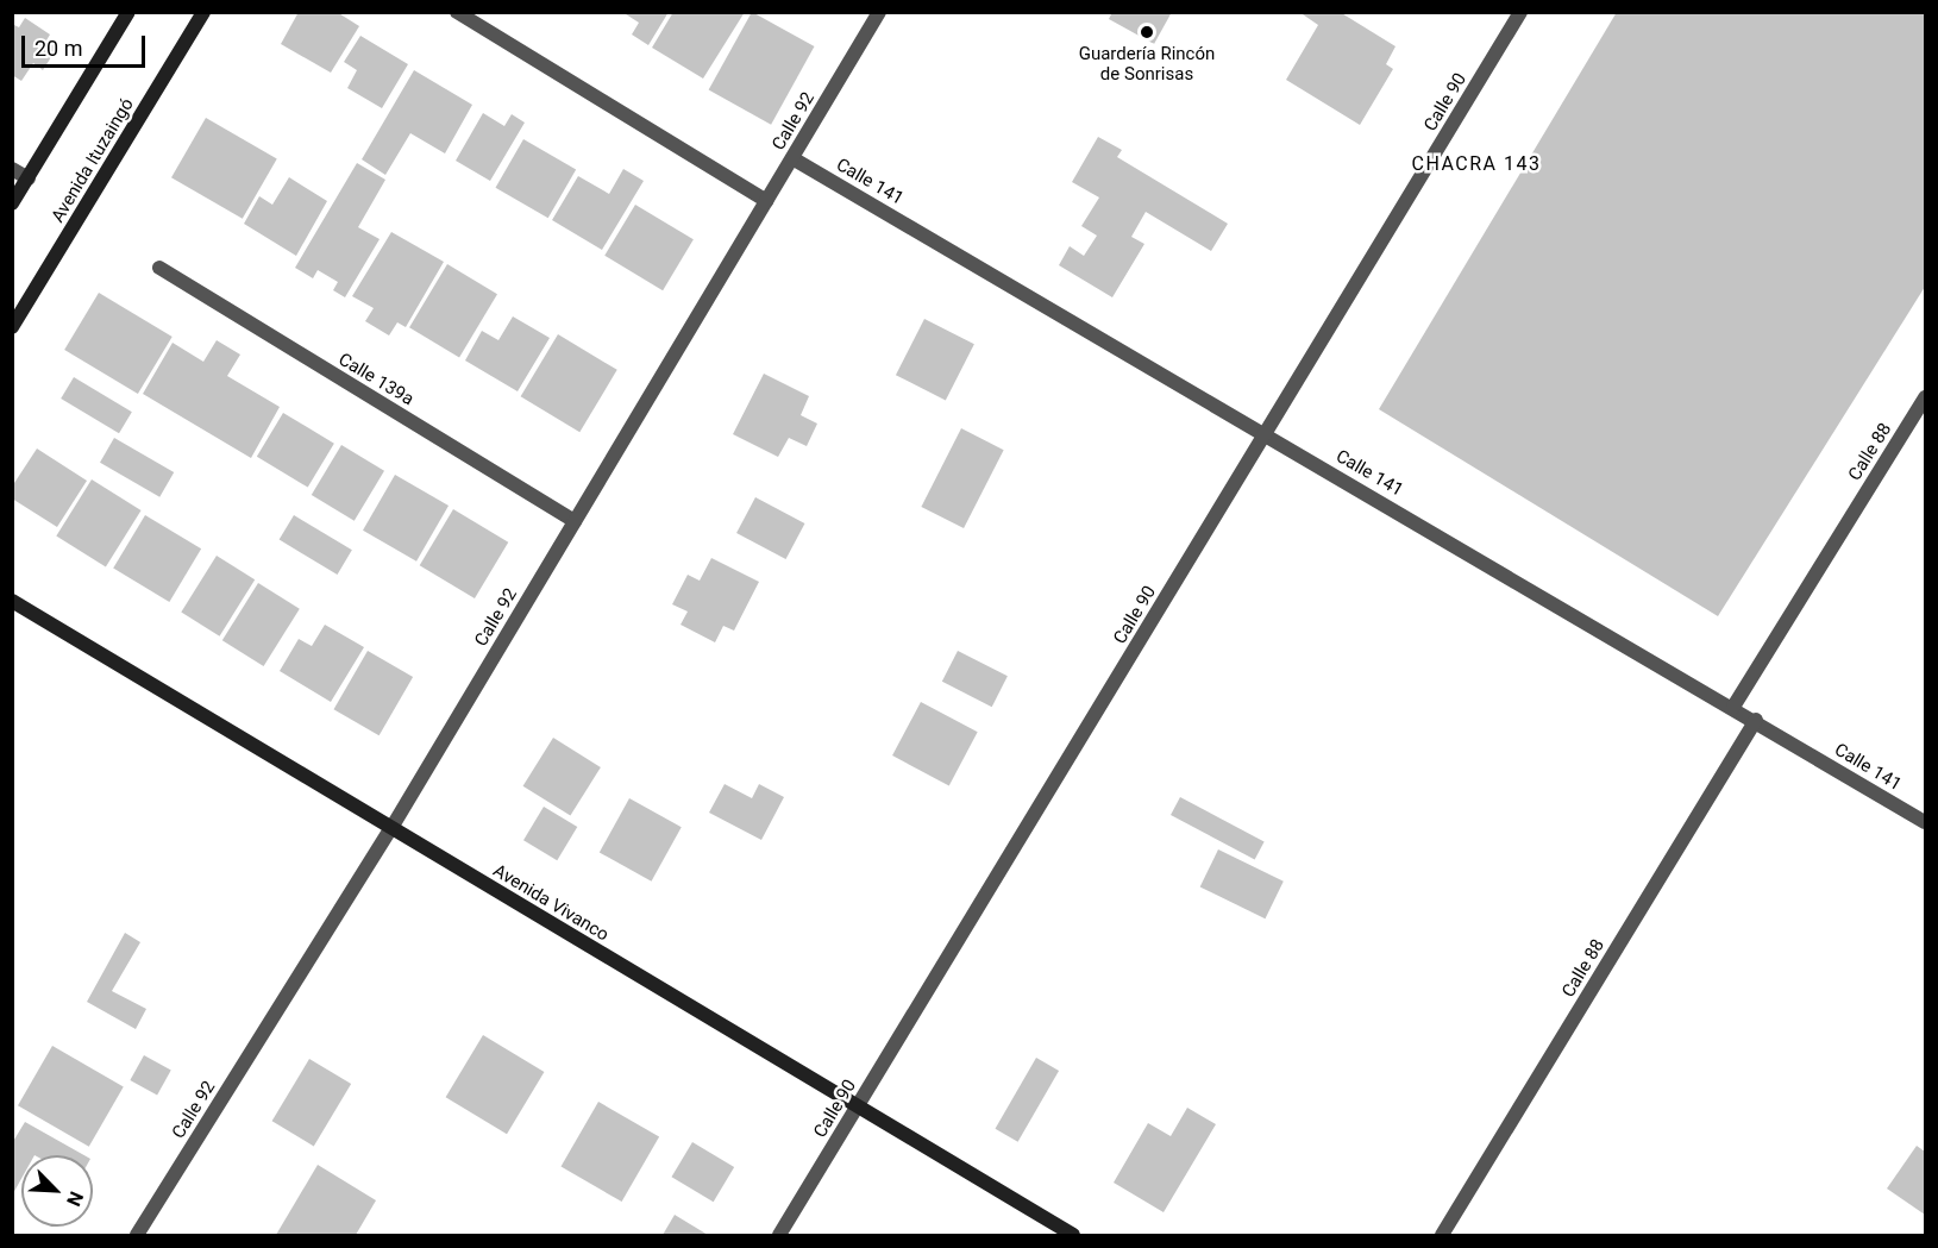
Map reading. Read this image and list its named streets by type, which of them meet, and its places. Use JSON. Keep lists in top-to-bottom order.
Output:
{
  "streets": {
    "main road": ["Avenida Ituzaingó", "Avenida Vivanco"],
    "street": [
      "Calle 90",
      "Calle 92",
      "Calle 141",
      "Calle 139a",
      "Calle 88"
    ]
  },
  "crossings": [
    ["Calle 90", "Calle 141"],
    ["Calle 90", "Avenida Vivanco"],
    ["Calle 92", "Calle 141"],
    ["Calle 92", "Calle 139a"],
    ["Calle 92", "Avenida Vivanco"],
    ["Calle 141", "Calle 88"]
  ],
  "districts": ["CHACRA 143"],
  "places": ["Guardería Rincón de Sonrisas"],
  "scale_bar": "20 m",
  "north": "bottom right"
}
